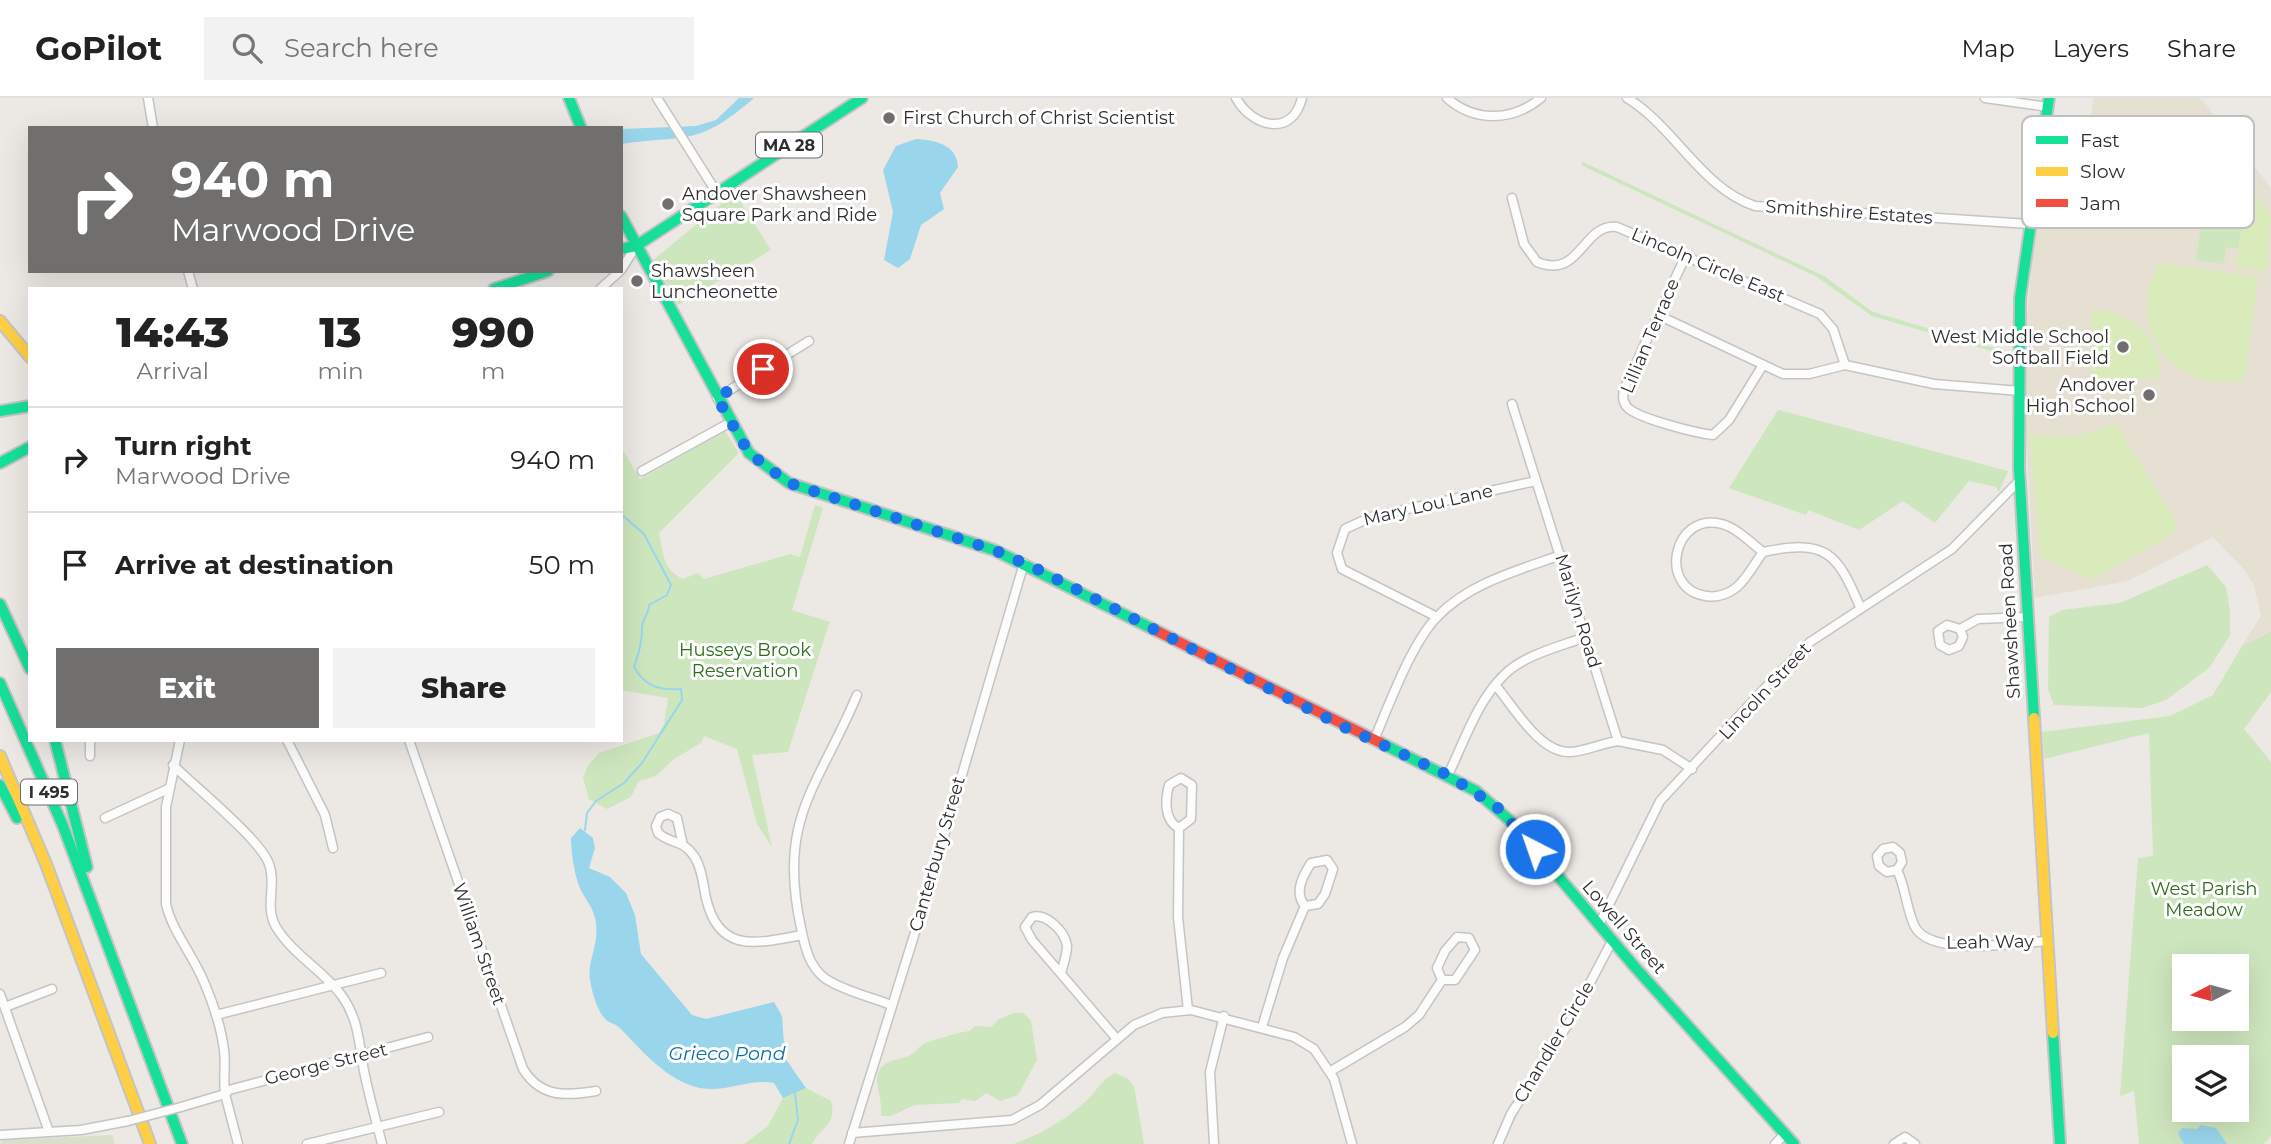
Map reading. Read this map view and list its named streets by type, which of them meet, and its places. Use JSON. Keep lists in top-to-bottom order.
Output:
{
  "streets": {
    "main road": [
      "MA 28",
      "Shawsheen Road",
      "I 495",
      "Lowell Street"
    ],
    "street": [
      "Smithshire Estates",
      "Lincoln Circle East",
      "Lillian Terrace",
      "Mary Lou Lane",
      "Marilyn Road",
      "Lincoln Street",
      "Canterbury Street",
      "Leah Way",
      "William Street",
      "Chandler Circle",
      "George Street"
    ]
  },
  "crossings": [
    ["MA 28", "Lowell Street"],
    ["Lincoln Circle East", "Lillian Terrace"],
    ["Mary Lou Lane", "Marilyn Road"],
    ["Shawsheen Road", "Lincoln Street"],
    ["Shawsheen Road", "Leah Way"],
    ["Lincoln Street", "Lowell Street"],
    ["Canterbury Street", "Lowell Street"],
    ["Lowell Street", "Chandler Circle"]
  ],
  "water": ["Grieco Pond"],
  "parks": ["Husseys Brook Reservation", "West Parish Meadow"],
  "places": [
    "First Church of Christ Scientist",
    "Andover Shawsheen Square Park and Ride",
    "Shawsheen Luncheonette",
    "West Middle School Softball Field",
    "Andover High School"
  ],
  "legend": ["Fast", "Slow", "Jam"],
  "north": "left",
  "page": {
    "header": "GoPilot",
    "search": "Search here",
    "nav": ["Map", "Layers", "Share"],
    "turn": ["940 m", "Marwood Drive"],
    "eta": [
      "14:43",
      "Arrival",
      "13",
      "min",
      "990",
      "m"
    ],
    "list": [
      {
        "name": "Turn right",
        "note": "Marwood Drive",
        "value": "940 m"
      },
      {
        "name": "Arrive at destination",
        "value": "50 m"
      }
    ],
    "buttons": ["Exit", "Share"]
  }
}
